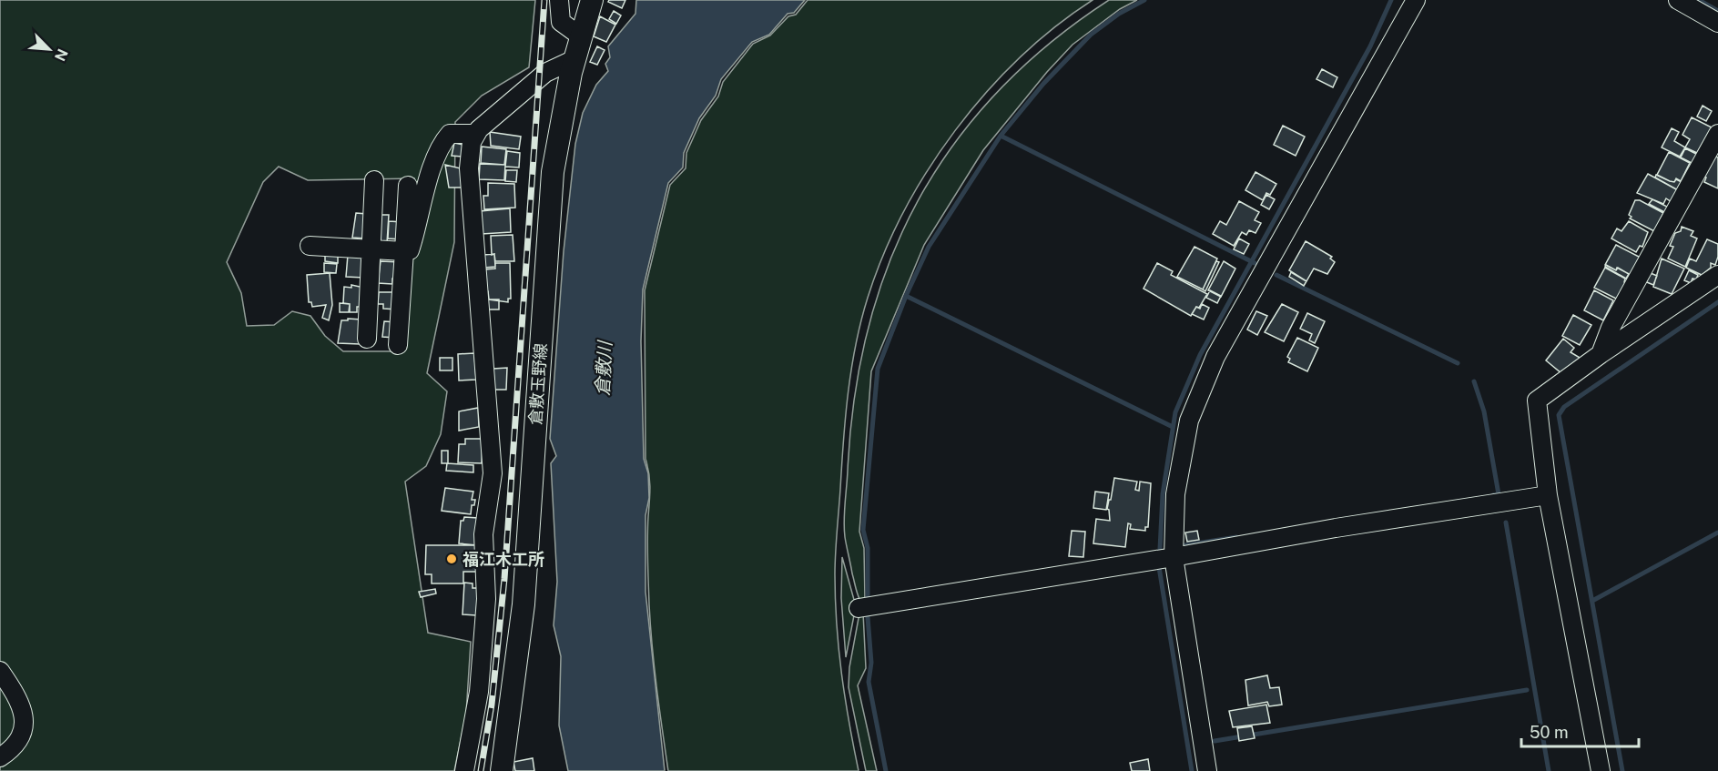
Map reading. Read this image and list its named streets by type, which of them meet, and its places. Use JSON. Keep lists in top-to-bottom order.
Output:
{
  "streets": {
    "main road": ["倉敷玉野線"]
  },
  "water": ["倉敷川"],
  "places": ["福江木工所"],
  "scale_bar": "50 m",
  "north": "bottom right"
}
